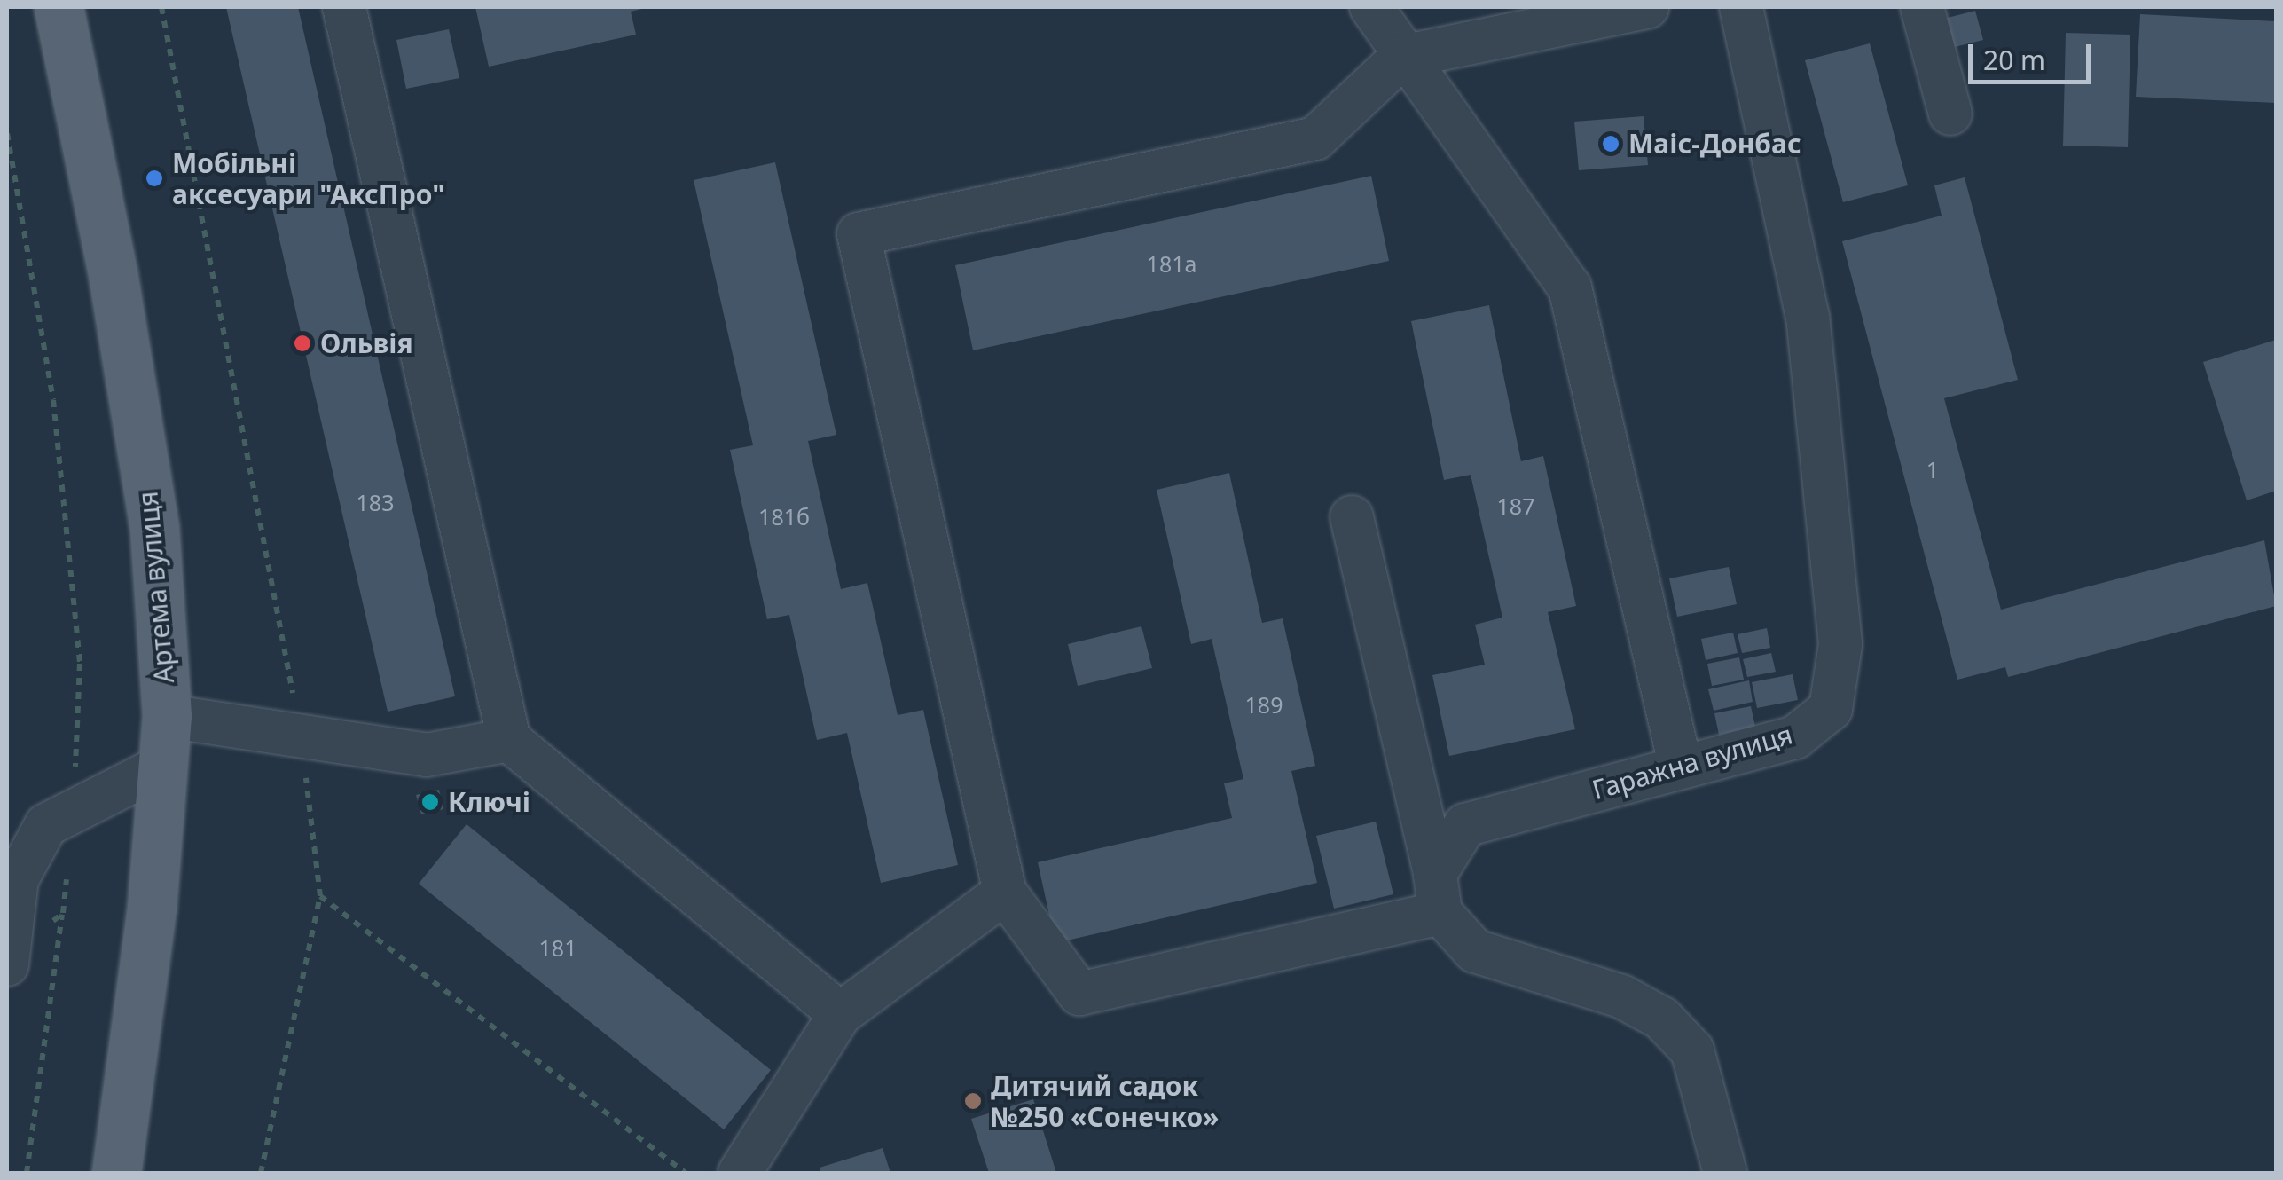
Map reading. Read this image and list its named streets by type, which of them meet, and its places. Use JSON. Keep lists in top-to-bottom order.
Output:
{
  "streets": {
    "main road": ["Артема вулиця"],
    "street": ["Гаражна вулиця"]
  },
  "places": [
    "Маіс-Донбас",
    "Мобільні аксесуари \"АксПро\"",
    "Ольвія",
    "Ключі",
    "Дитячий садок №250 «Сонечко»"
  ],
  "house_numbers": [
    "181а",
    "1",
    "183",
    "187",
    "181б",
    "189",
    "181"
  ],
  "scale_bar": "20 m"
}
